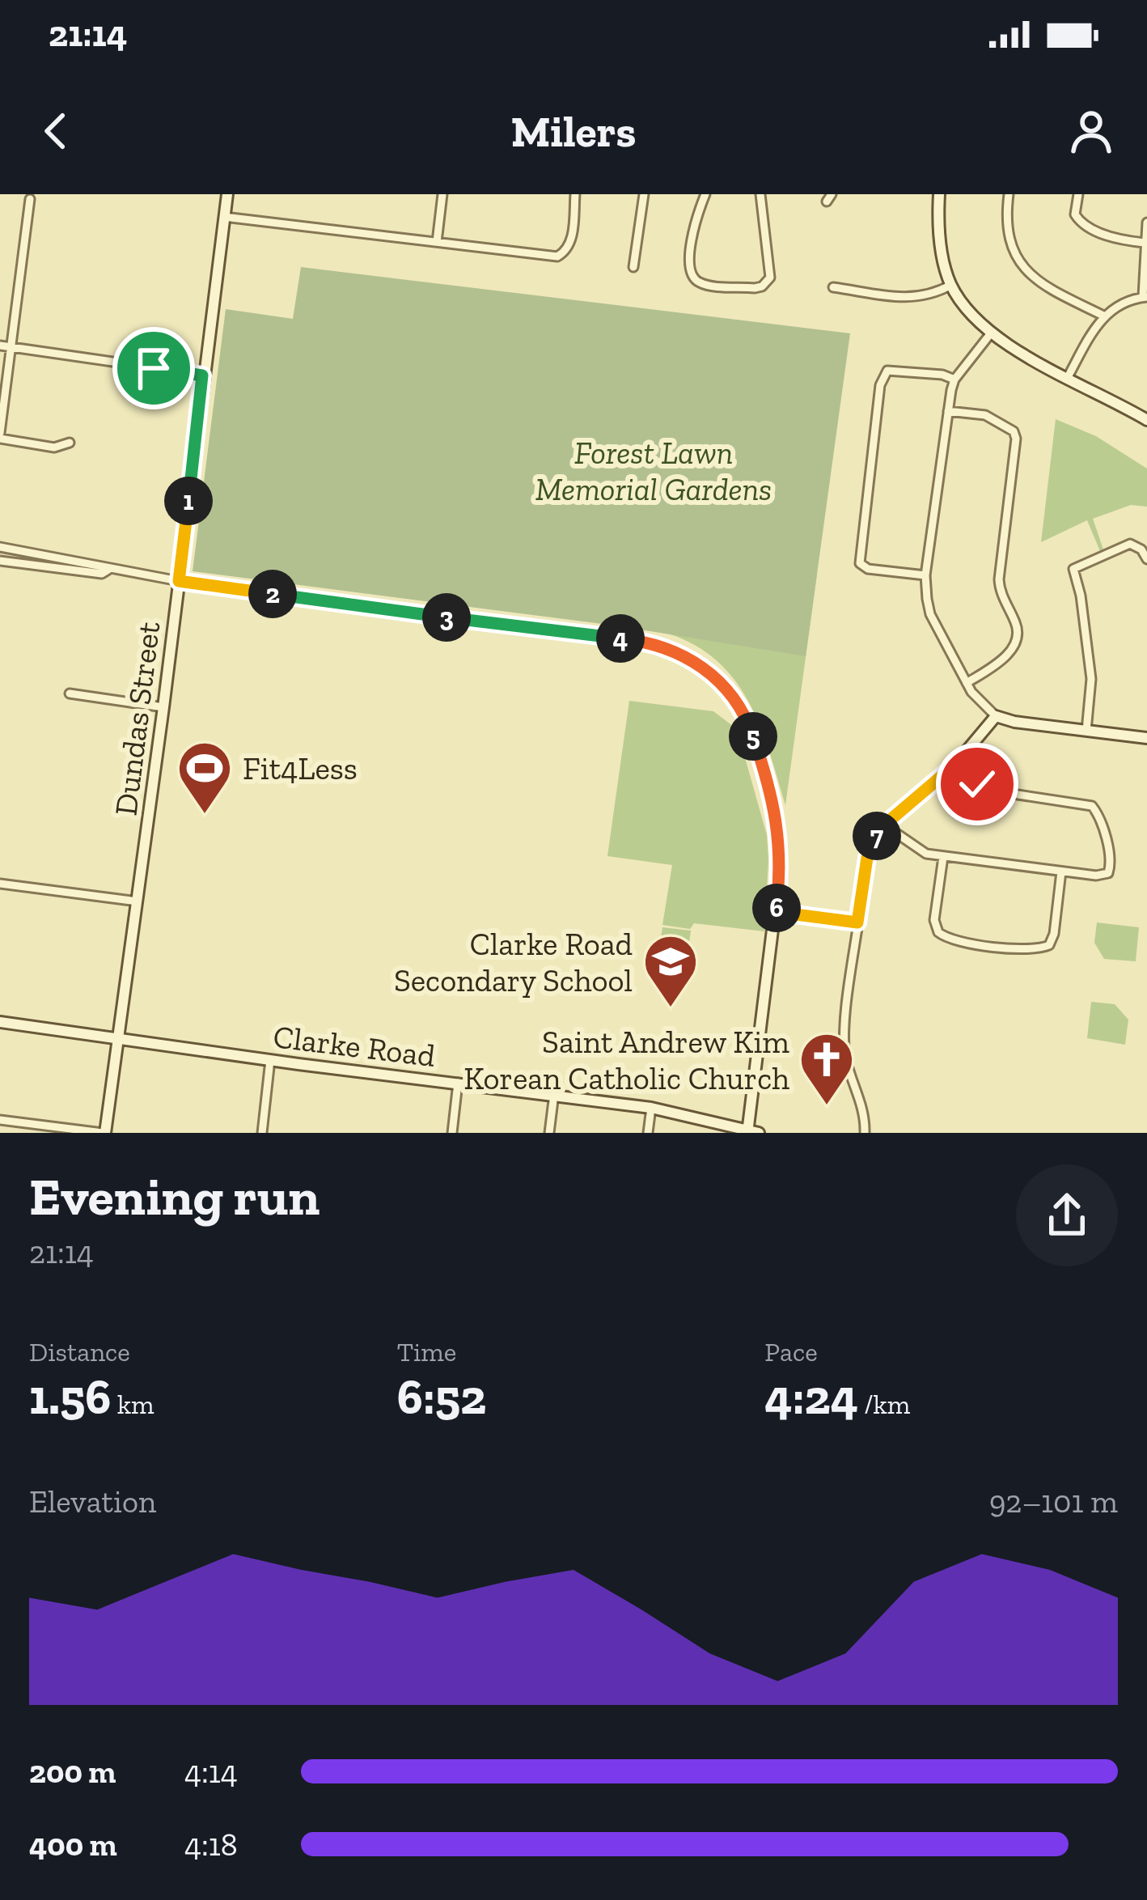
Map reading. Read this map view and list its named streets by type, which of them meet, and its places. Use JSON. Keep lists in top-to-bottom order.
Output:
{
  "streets": {
    "street": ["Dundas Street", "Clarke Road"]
  },
  "crossings": [
    ["Dundas Street", "Clarke Road"]
  ],
  "parks": ["Forest Lawn Memorial Gardens"],
  "places": {
    "sports": ["Fit4Less"],
    "school or university": ["Clarke Road Secondary School"],
    "church": ["Saint Andrew Kim Korean Catholic Church"]
  },
  "page": {
    "status": "21:14",
    "header": "Milers",
    "pins": [
      "1",
      "2",
      "3",
      "4",
      "5",
      "7",
      "6"
    ],
    "heading": ["Evening run", "21:14"],
    "stats": [
      ["Distance", "1.56 km"],
      ["Time", "6:52"],
      ["Pace", "4:24 /km"]
    ],
    "chart": ["Elevation", "92–101 m"],
    "list": [
      {
        "name": "200 m",
        "note": "4:14"
      },
      {
        "name": "400 m",
        "note": "4:18"
      }
    ]
  }
}
